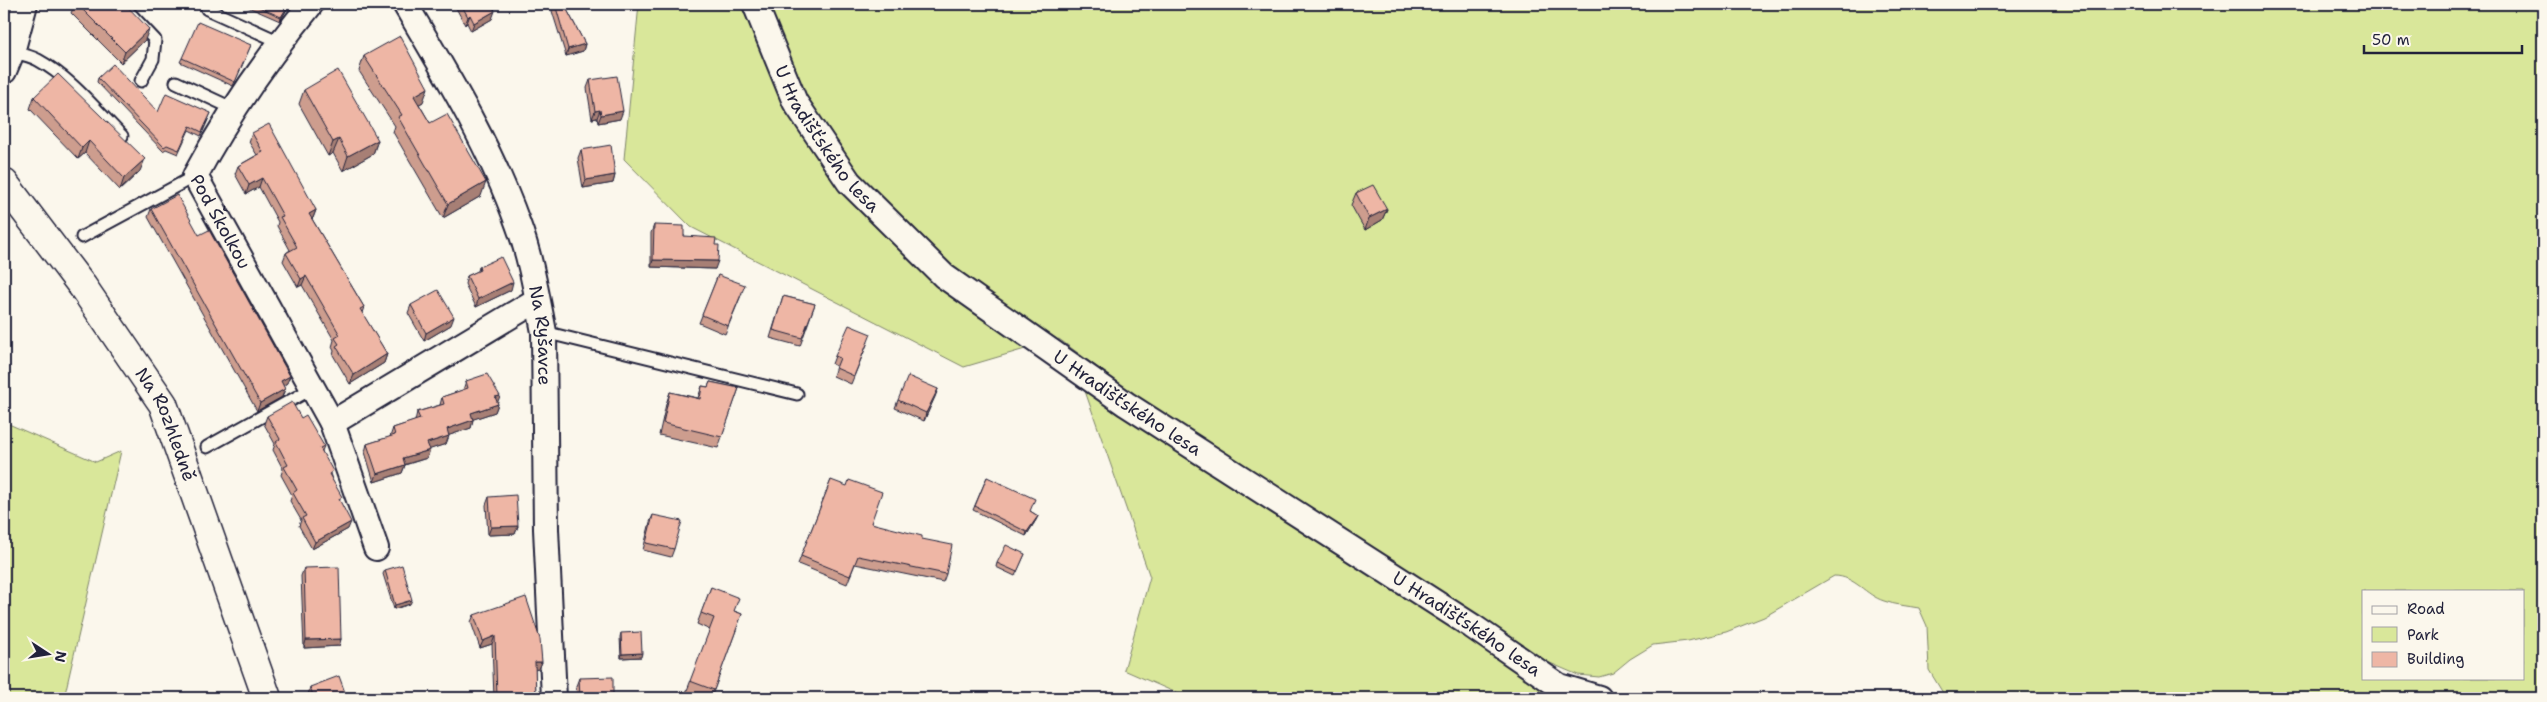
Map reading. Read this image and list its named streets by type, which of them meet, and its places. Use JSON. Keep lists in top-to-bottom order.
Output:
{
  "streets": {
    "street": [
      "U Hradišťského lesa",
      "Pod Školkou",
      "Na Ryšavce",
      "Na Rozhledně"
    ]
  },
  "legend": ["Road", "Park", "Building"],
  "scale_bar": "50 m",
  "north": "right"
}
